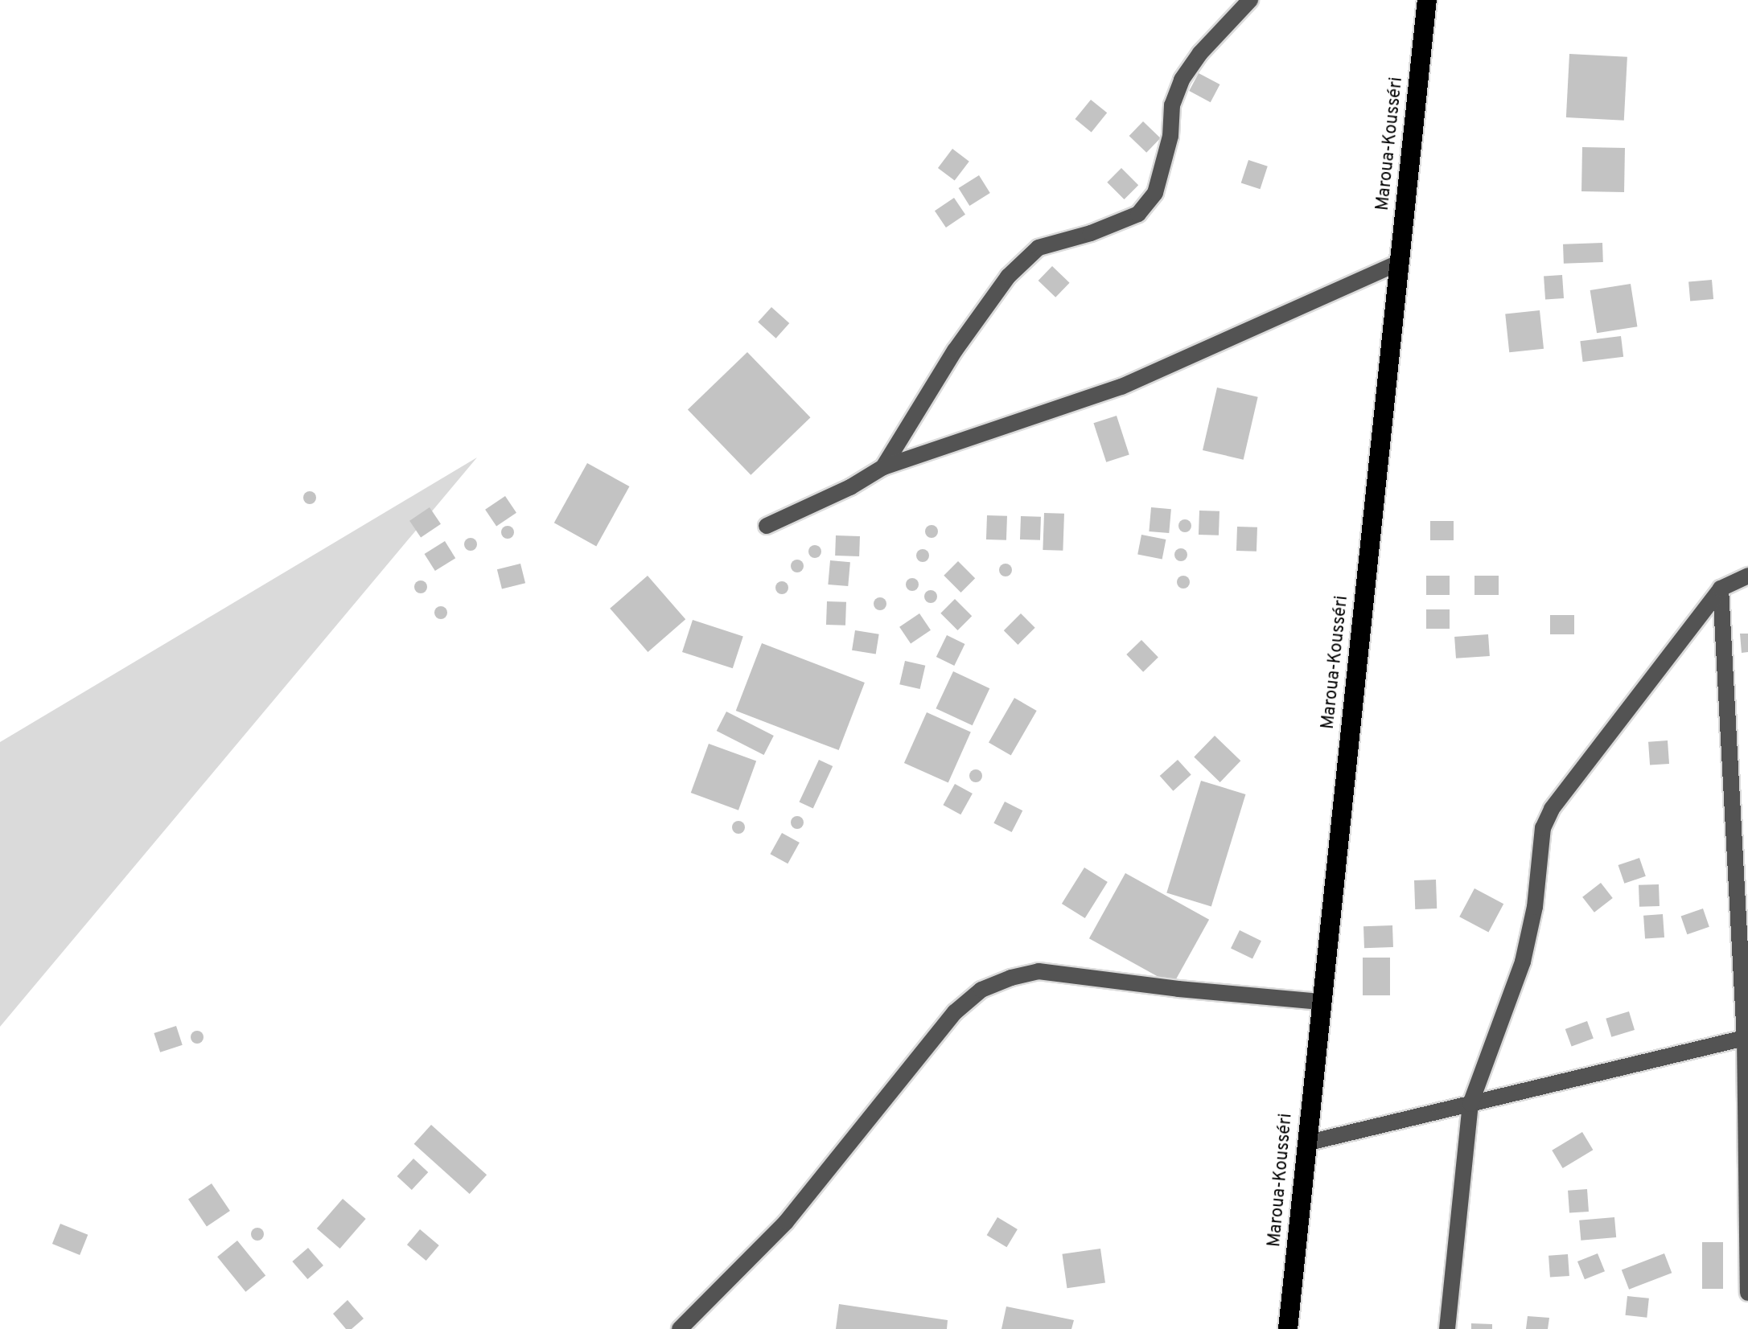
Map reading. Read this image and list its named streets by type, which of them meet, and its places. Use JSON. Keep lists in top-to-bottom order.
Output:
{
  "streets": {
    "highway": ["Maroua-Kousséri"]
  }
}
